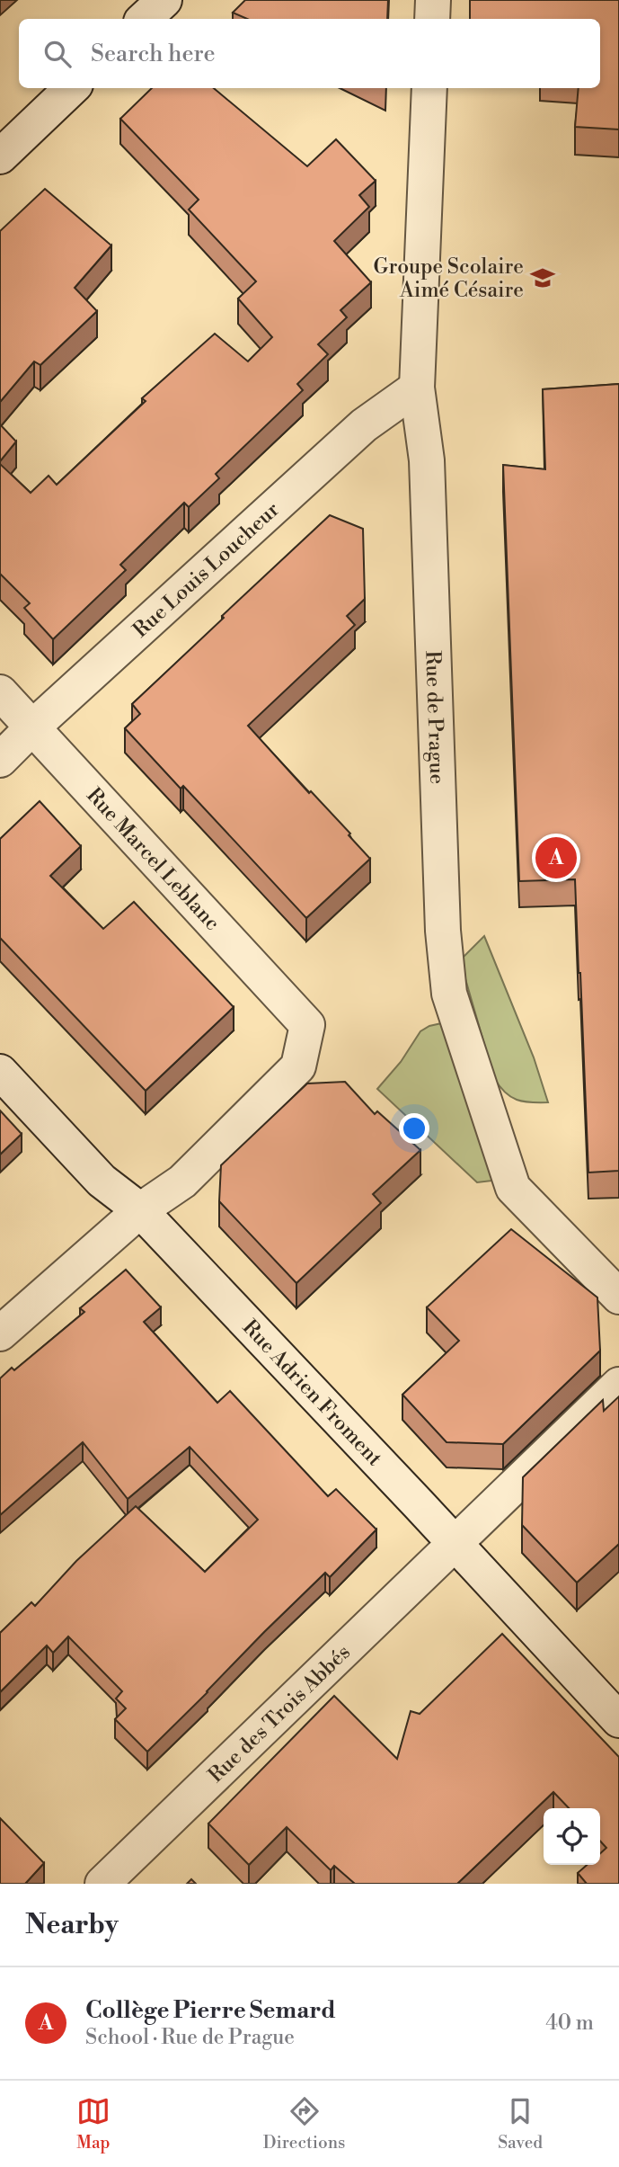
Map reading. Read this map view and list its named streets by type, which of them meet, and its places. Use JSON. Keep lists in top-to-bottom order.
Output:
{
  "streets": {
    "street": [
      "Rue Louis Loucheur",
      "Rue de Prague",
      "Rue Marcel Leblanc",
      "Rue Adrien Froment",
      "Rue des Trois Abbés"
    ]
  },
  "crossings": [
    ["Rue Louis Loucheur", "Rue de Prague"],
    ["Rue Louis Loucheur", "Rue Marcel Leblanc"],
    ["Rue Marcel Leblanc", "Rue Adrien Froment"],
    ["Rue Adrien Froment", "Rue des Trois Abbés"]
  ],
  "places": {
    "school or university": ["Groupe Scolaire Aimé Césaire"]
  },
  "page": {
    "search": "Search here",
    "pins": "A",
    "heading": "Nearby",
    "list": [
      {
        "mark": "A",
        "name": "Collège Pierre Semard",
        "note": "School · Rue de Prague",
        "value": "40 m"
      }
    ],
    "nav": ["Map", "Directions", "Saved"]
  }
}
